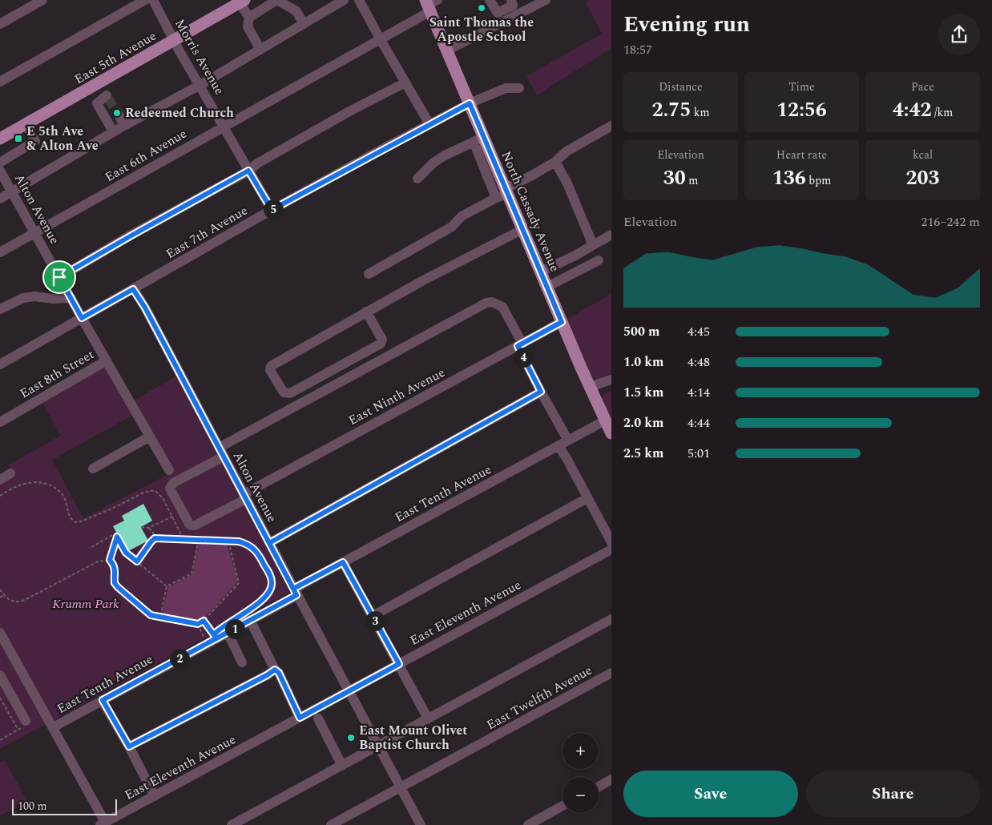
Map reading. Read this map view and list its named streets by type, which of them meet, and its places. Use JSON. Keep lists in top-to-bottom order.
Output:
{
  "streets": {
    "main road": ["East 5th Avenue", "North Cassady Avenue"],
    "street": [
      "Morris Avenue",
      "East 6th Avenue",
      "Alton Avenue",
      "East 7th Avenue",
      "East 8th Street",
      "East Ninth Avenue",
      "East Tenth Avenue",
      "East Eleventh Avenue",
      "East Twelfth Avenue"
    ]
  },
  "crossings": [
    ["Morris Avenue", "East 5th Avenue"],
    ["Morris Avenue", "East 6th Avenue"],
    ["Morris Avenue", "East 7th Avenue"],
    ["East 6th Avenue", "Alton Avenue"],
    ["East 6th Avenue", "North Cassady Avenue"],
    ["Alton Avenue", "East 7th Avenue"],
    ["Alton Avenue", "East 8th Street"],
    ["Alton Avenue", "East Ninth Avenue"],
    ["Alton Avenue", "East Tenth Avenue"],
    ["Alton Avenue", "East Eleventh Avenue"],
    ["Alton Avenue", "East Twelfth Avenue"],
    ["North Cassady Avenue", "East 7th Avenue"],
    ["North Cassady Avenue", "East Ninth Avenue"],
    ["North Cassady Avenue", "East Tenth Avenue"]
  ],
  "parks": ["Krumm Park"],
  "places": {
    "other": ["Saint Thomas the Apostle School", "Redeemed Church", "East Mount Olivet Baptist Church"],
    "transit": ["E 5th Ave & Alton Ave"]
  },
  "scale_bar": "100 m",
  "page": {
    "heading": ["Evening run", "18:57"],
    "stats": [
      ["Distance", "2.75 km"],
      ["Time", "12:56"],
      ["Pace", "4:42 /km"],
      ["Elevation", "30 m"],
      ["Heart rate", "136 bpm"],
      ["kcal", "203"]
    ],
    "pins": [
      "5",
      "4",
      "3",
      "1",
      "2"
    ],
    "chart": ["Elevation", "216–242 m"],
    "list": [
      {
        "name": "500 m",
        "note": "4:45"
      },
      {
        "name": "1.0 km",
        "note": "4:48"
      },
      {
        "name": "1.5 km",
        "note": "4:14"
      },
      {
        "name": "2.0 km",
        "note": "4:44"
      },
      {
        "name": "2.5 km",
        "note": "5:01"
      }
    ],
    "map_buttons": ["+", "−"],
    "buttons": ["Save", "Share"],
    "scale": "100 m"
  }
}
